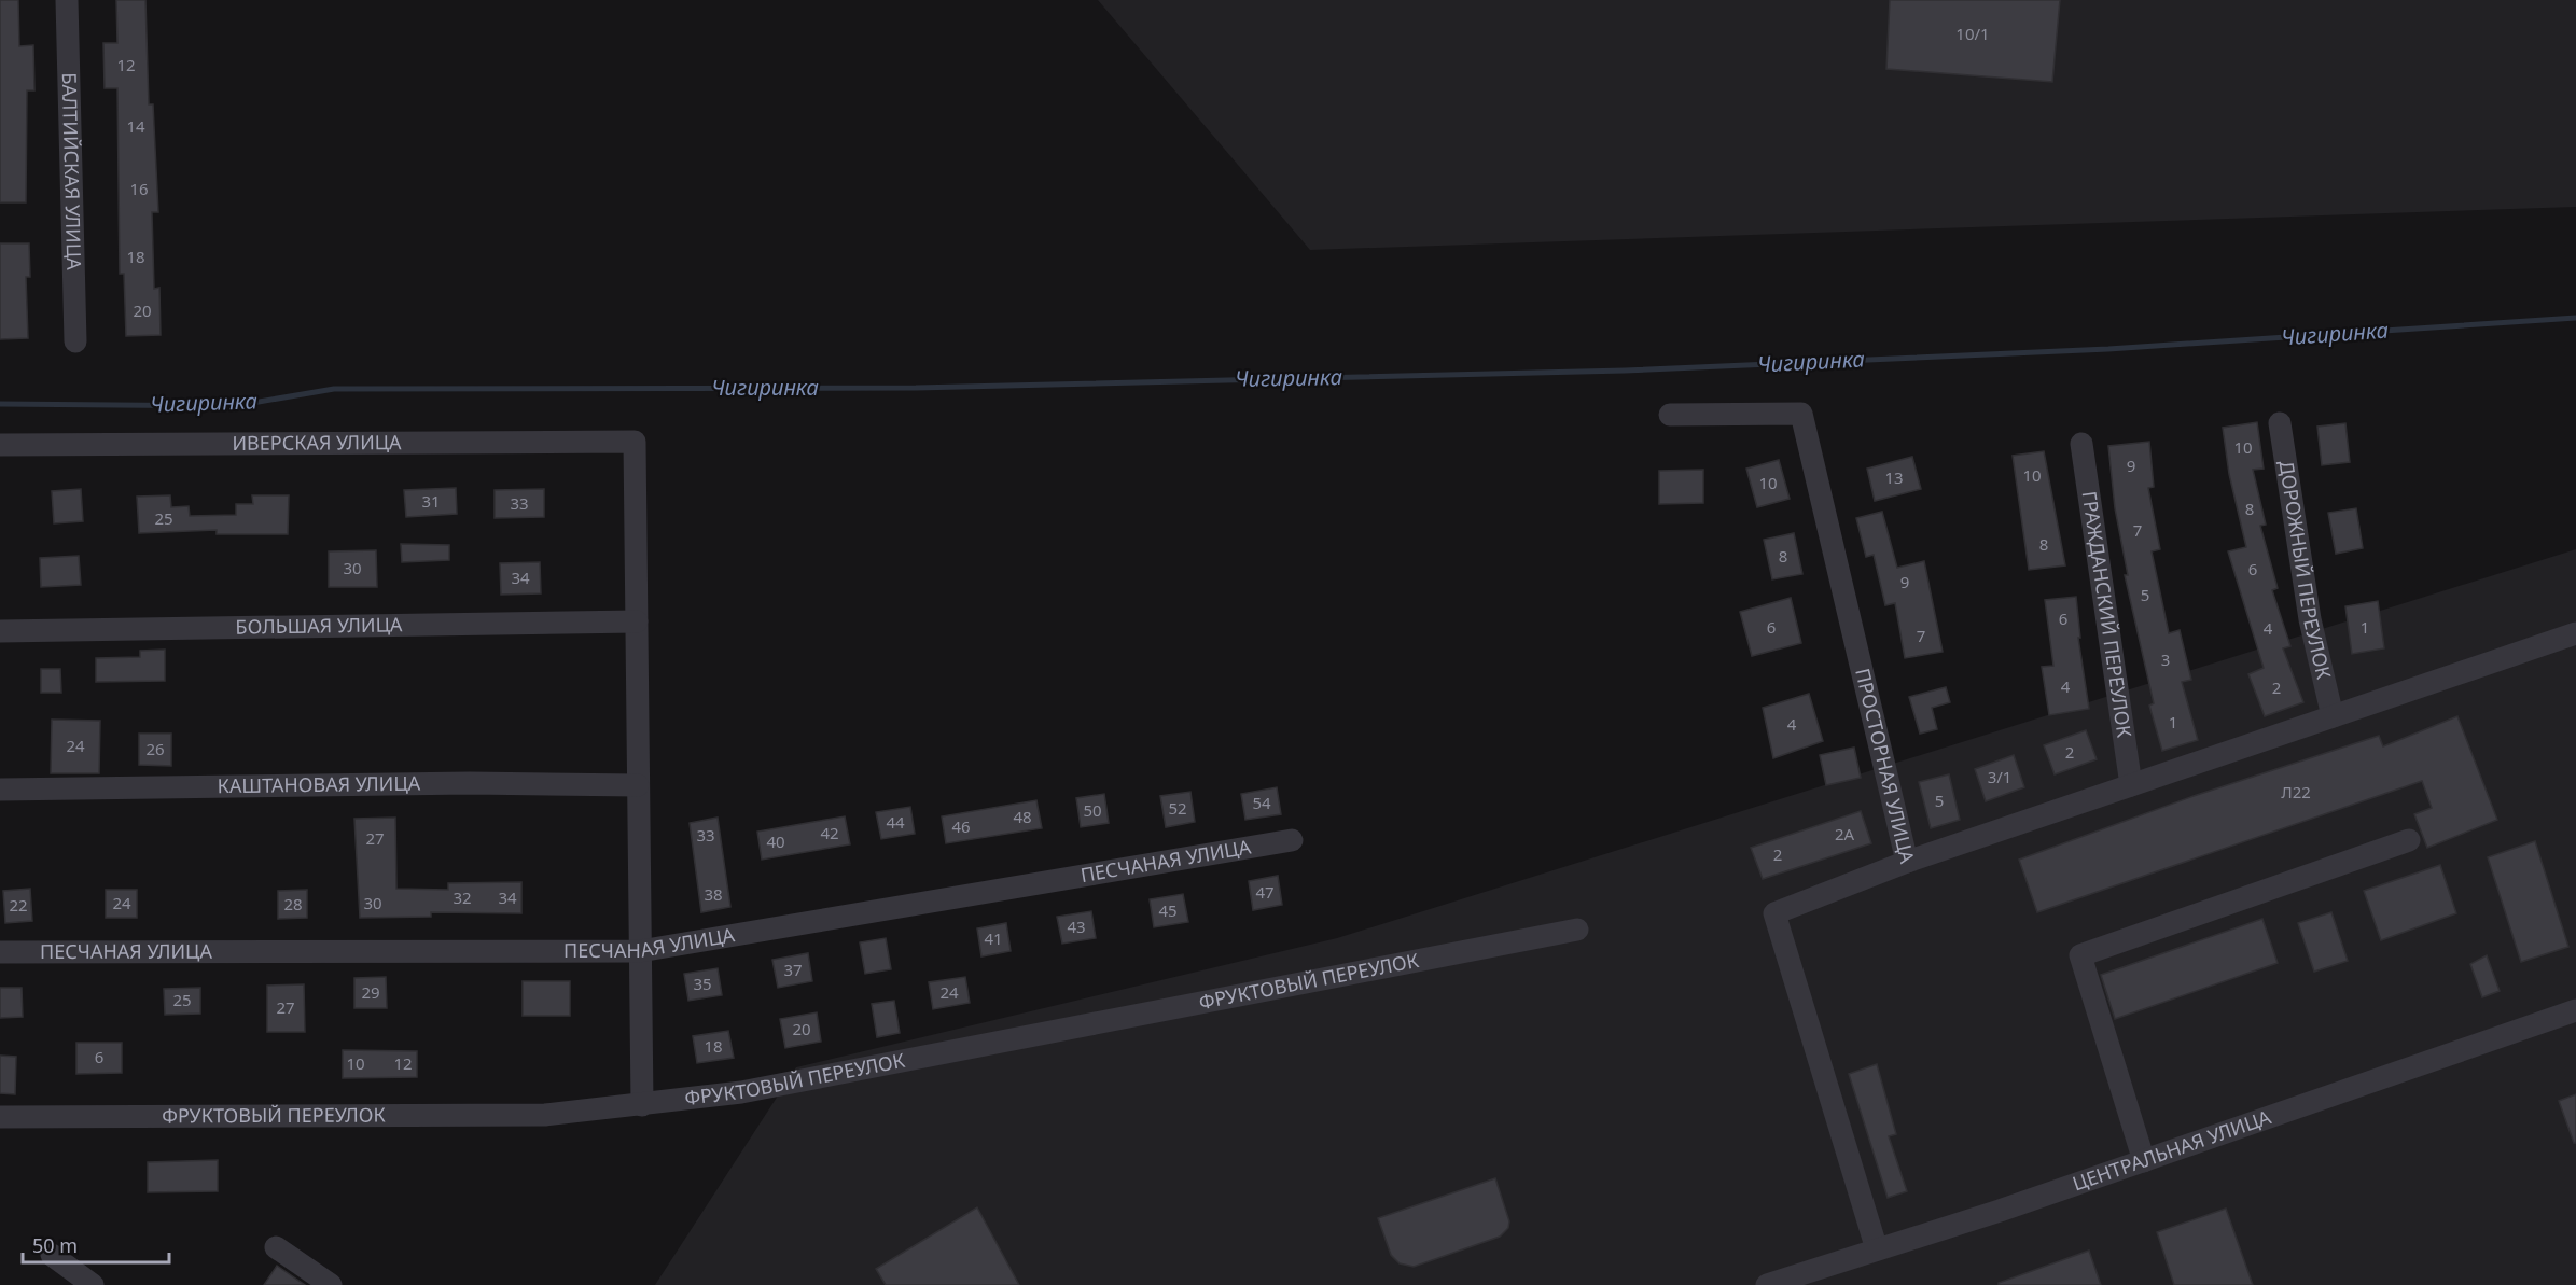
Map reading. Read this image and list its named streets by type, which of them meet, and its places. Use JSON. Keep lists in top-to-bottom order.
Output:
{
  "streets": {
    "street": [
      "БАЛТИЙСКАЯ УЛИЦА",
      "ИВЕРСКАЯ УЛИЦА",
      "ДОРОЖНЫЙ ПЕРЕУЛОК",
      "ГРАЖДАНСКИЙ ПЕРЕУЛОК",
      "БОЛЬШАЯ УЛИЦА",
      "ПРОСТОРНАЯ УЛИЦА",
      "КАШТАНОВАЯ УЛИЦА",
      "ПЕСЧАНАЯ УЛИЦА",
      "ФРУКТОВЫЙ ПЕРЕУЛОК",
      "ЦЕНТРАЛЬНАЯ УЛИЦА"
    ]
  },
  "crossings": [
    ["ИВЕРСКАЯ УЛИЦА", "БОЛЬШАЯ УЛИЦА"],
    ["ПРОСТОРНАЯ УЛИЦА", "ЦЕНТРАЛЬНАЯ УЛИЦА"]
  ],
  "water": ["Чигиринка"],
  "house_numbers": [
    "10/1",
    "12",
    "14",
    "16",
    "18",
    "20",
    "10",
    "9",
    "10",
    "13",
    "10",
    "31",
    "33",
    "8",
    "25",
    "7",
    "8",
    "8",
    "30",
    "6",
    "34",
    "9",
    "5",
    "6",
    "6",
    "1",
    "4",
    "7",
    "3",
    "4",
    "2",
    "1",
    "4",
    "24",
    "26",
    "2",
    "3/1",
    "Л22",
    "5",
    "54",
    "52",
    "50",
    "48",
    "44",
    "46",
    "42",
    "2А",
    "33",
    "27",
    "40",
    "2",
    "47",
    "38",
    "32",
    "34",
    "24",
    "30",
    "28",
    "22",
    "45",
    "43",
    "41",
    "37",
    "35",
    "29",
    "24",
    "25",
    "27",
    "20",
    "18",
    "6",
    "10",
    "12"
  ],
  "scale_bar": "50 m"
}
